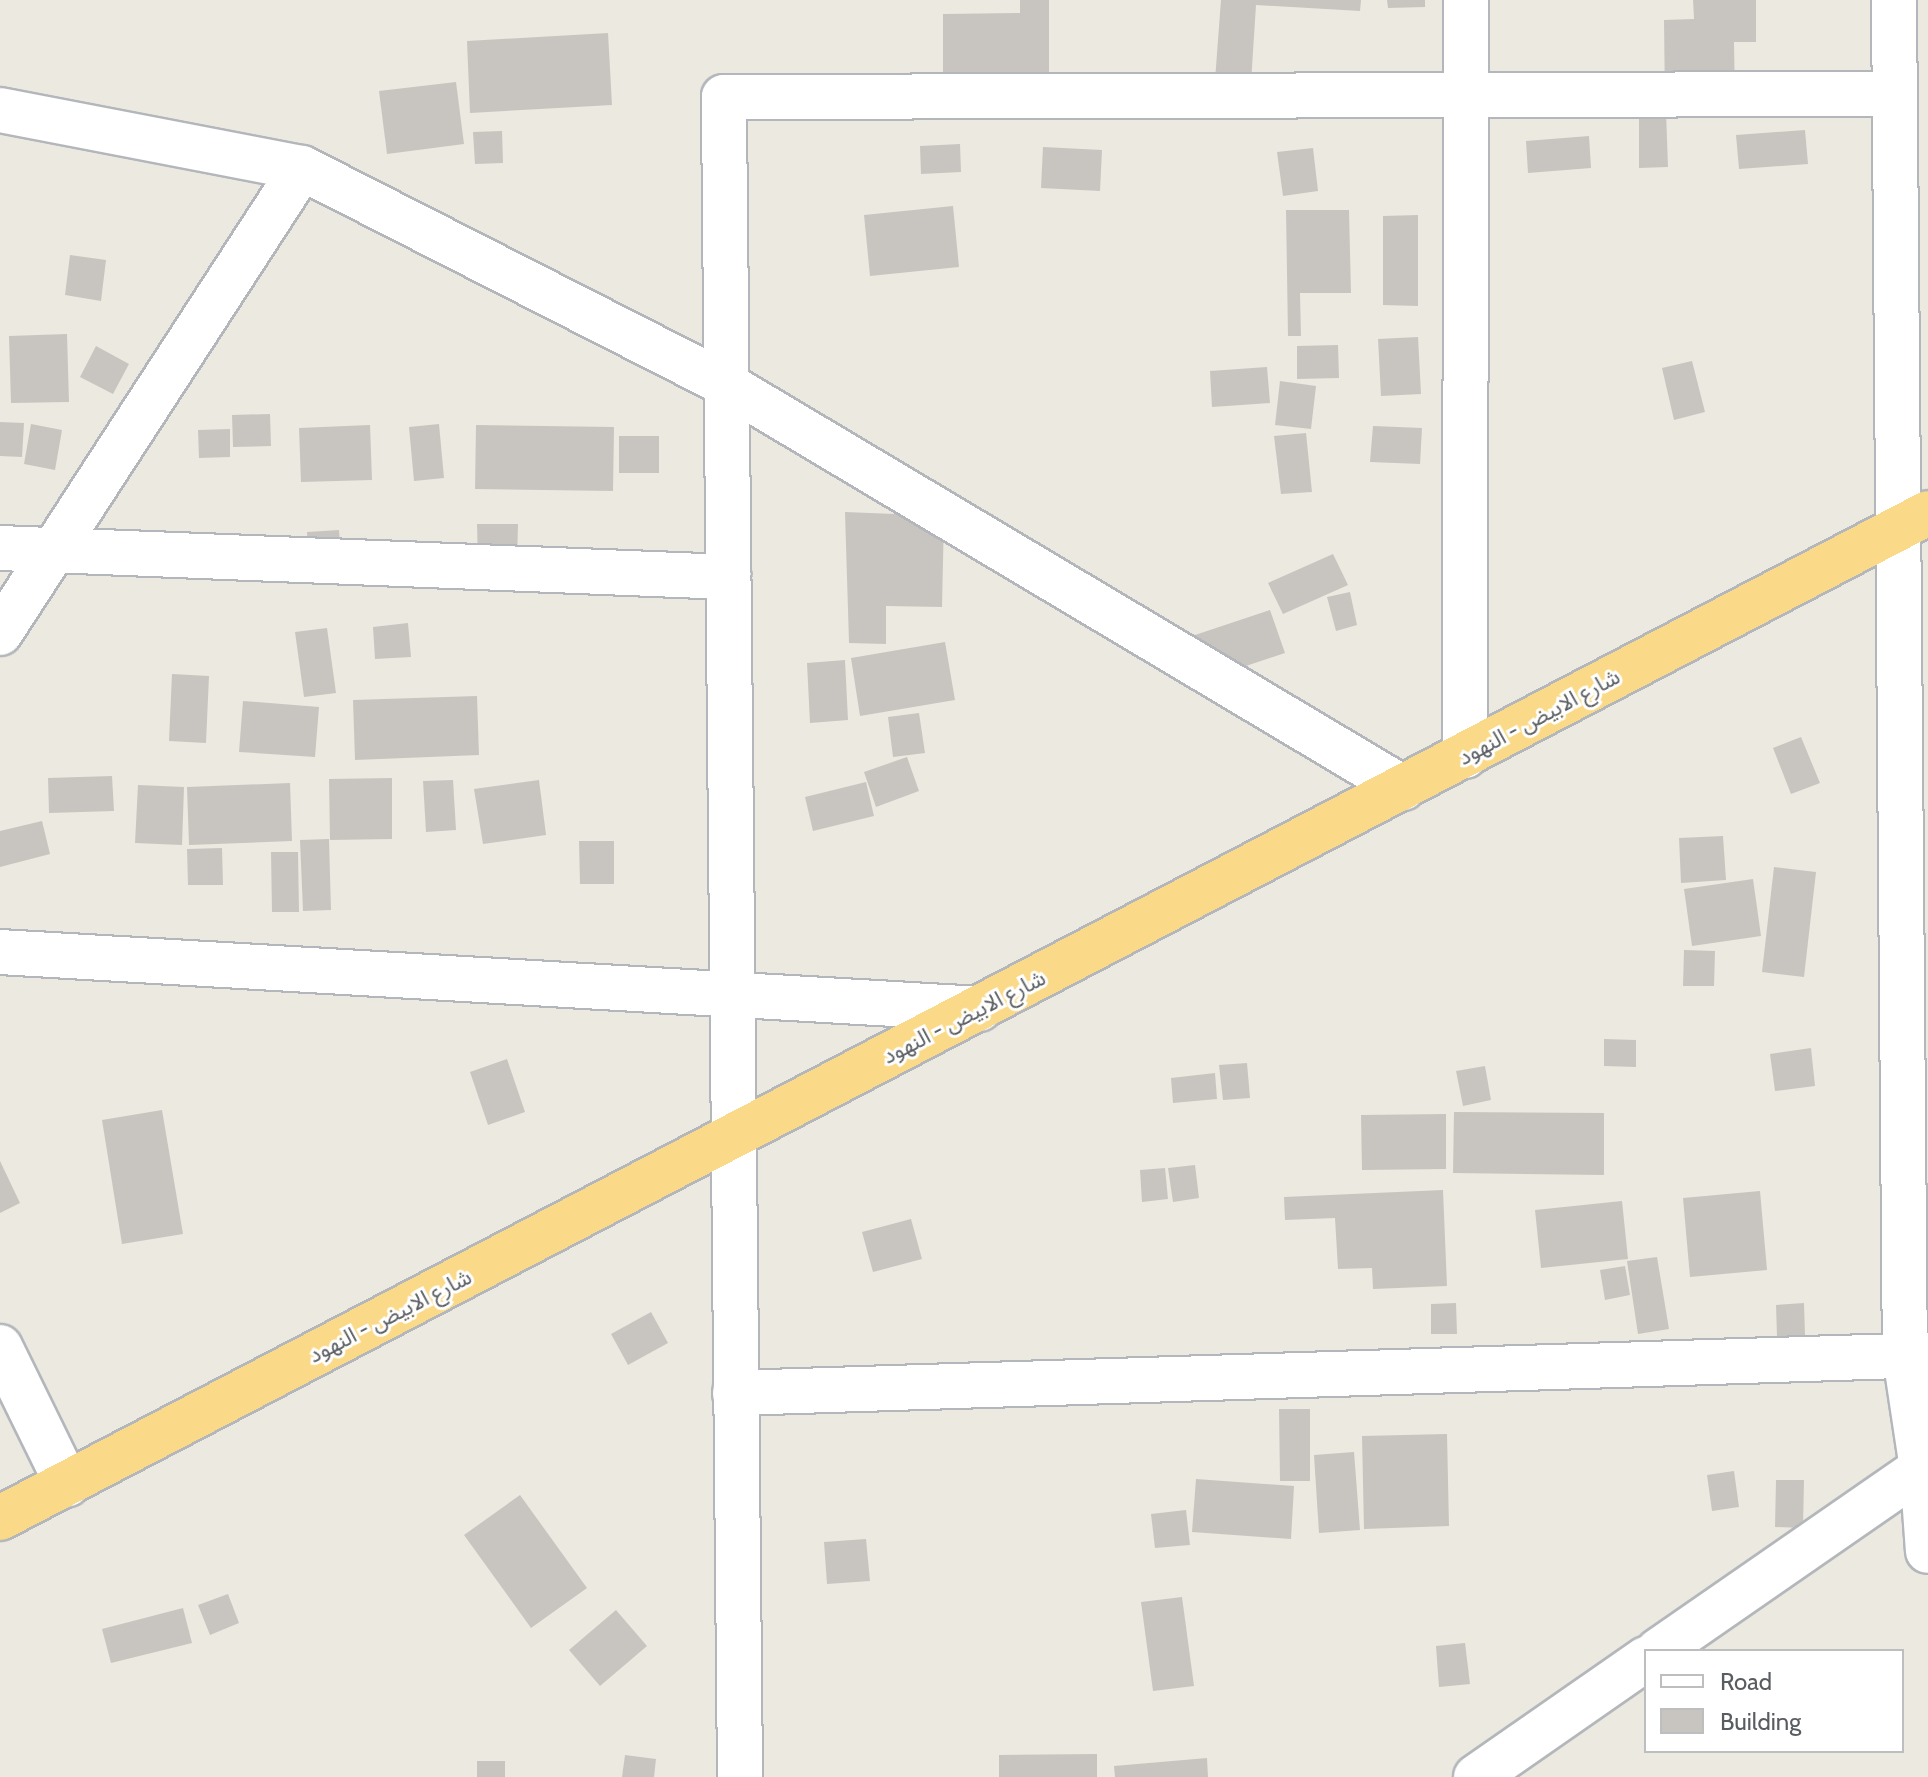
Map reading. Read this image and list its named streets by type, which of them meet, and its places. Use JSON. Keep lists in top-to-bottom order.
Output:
{
  "streets": {
    "highway": ["شارع الابيض - النهود"]
  },
  "legend": ["Road", "Building"]
}
